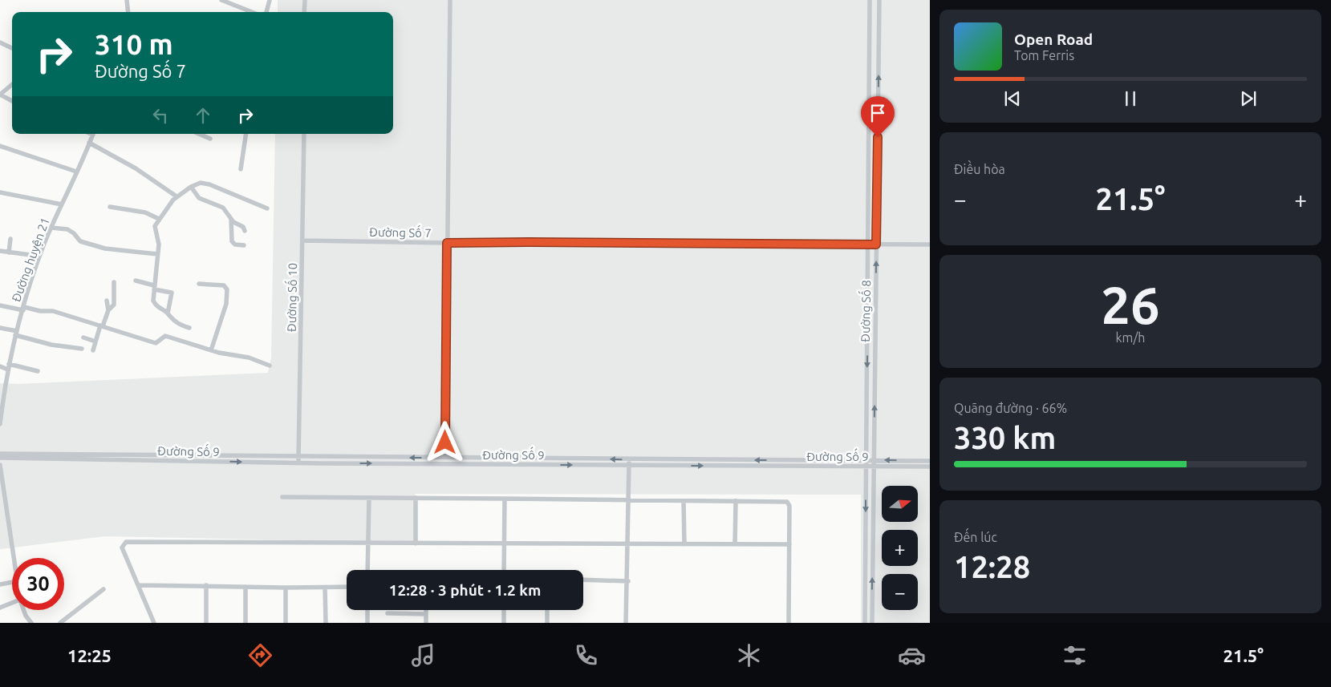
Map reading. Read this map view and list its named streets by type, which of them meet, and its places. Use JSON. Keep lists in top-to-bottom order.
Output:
{
  "streets": {
    "street": [
      "Đường Số 7",
      "Đường huyện 21",
      "Đường Số 10",
      "Đường Số 8",
      "Đường Số 9"
    ]
  },
  "crossings": [
    ["Đường Số 7", "Đường Số 10"],
    ["Đường Số 7", "Đường Số 8"],
    ["Đường Số 10", "Đường Số 9"],
    ["Đường Số 8", "Đường Số 9"]
  ],
  "north": "right",
  "page": {
    "turn": ["310 m", "Đường Số 7"],
    "song": ["Open Road", "Tom Ferris"],
    "tile": [
      "Điều hòa",
      ["26", "km/h"],
      ["Quãng đường · 66%", "330 km"],
      ["Đến lúc", "12:28"]
    ],
    "heat": ["−", "21.5°", "+"],
    "map_buttons": ["+", "−"],
    "limit": "30",
    "trip": "12:28 · 3 phút · 1.2 km",
    "tabs": ["12:25", "21.5°"]
  }
}
